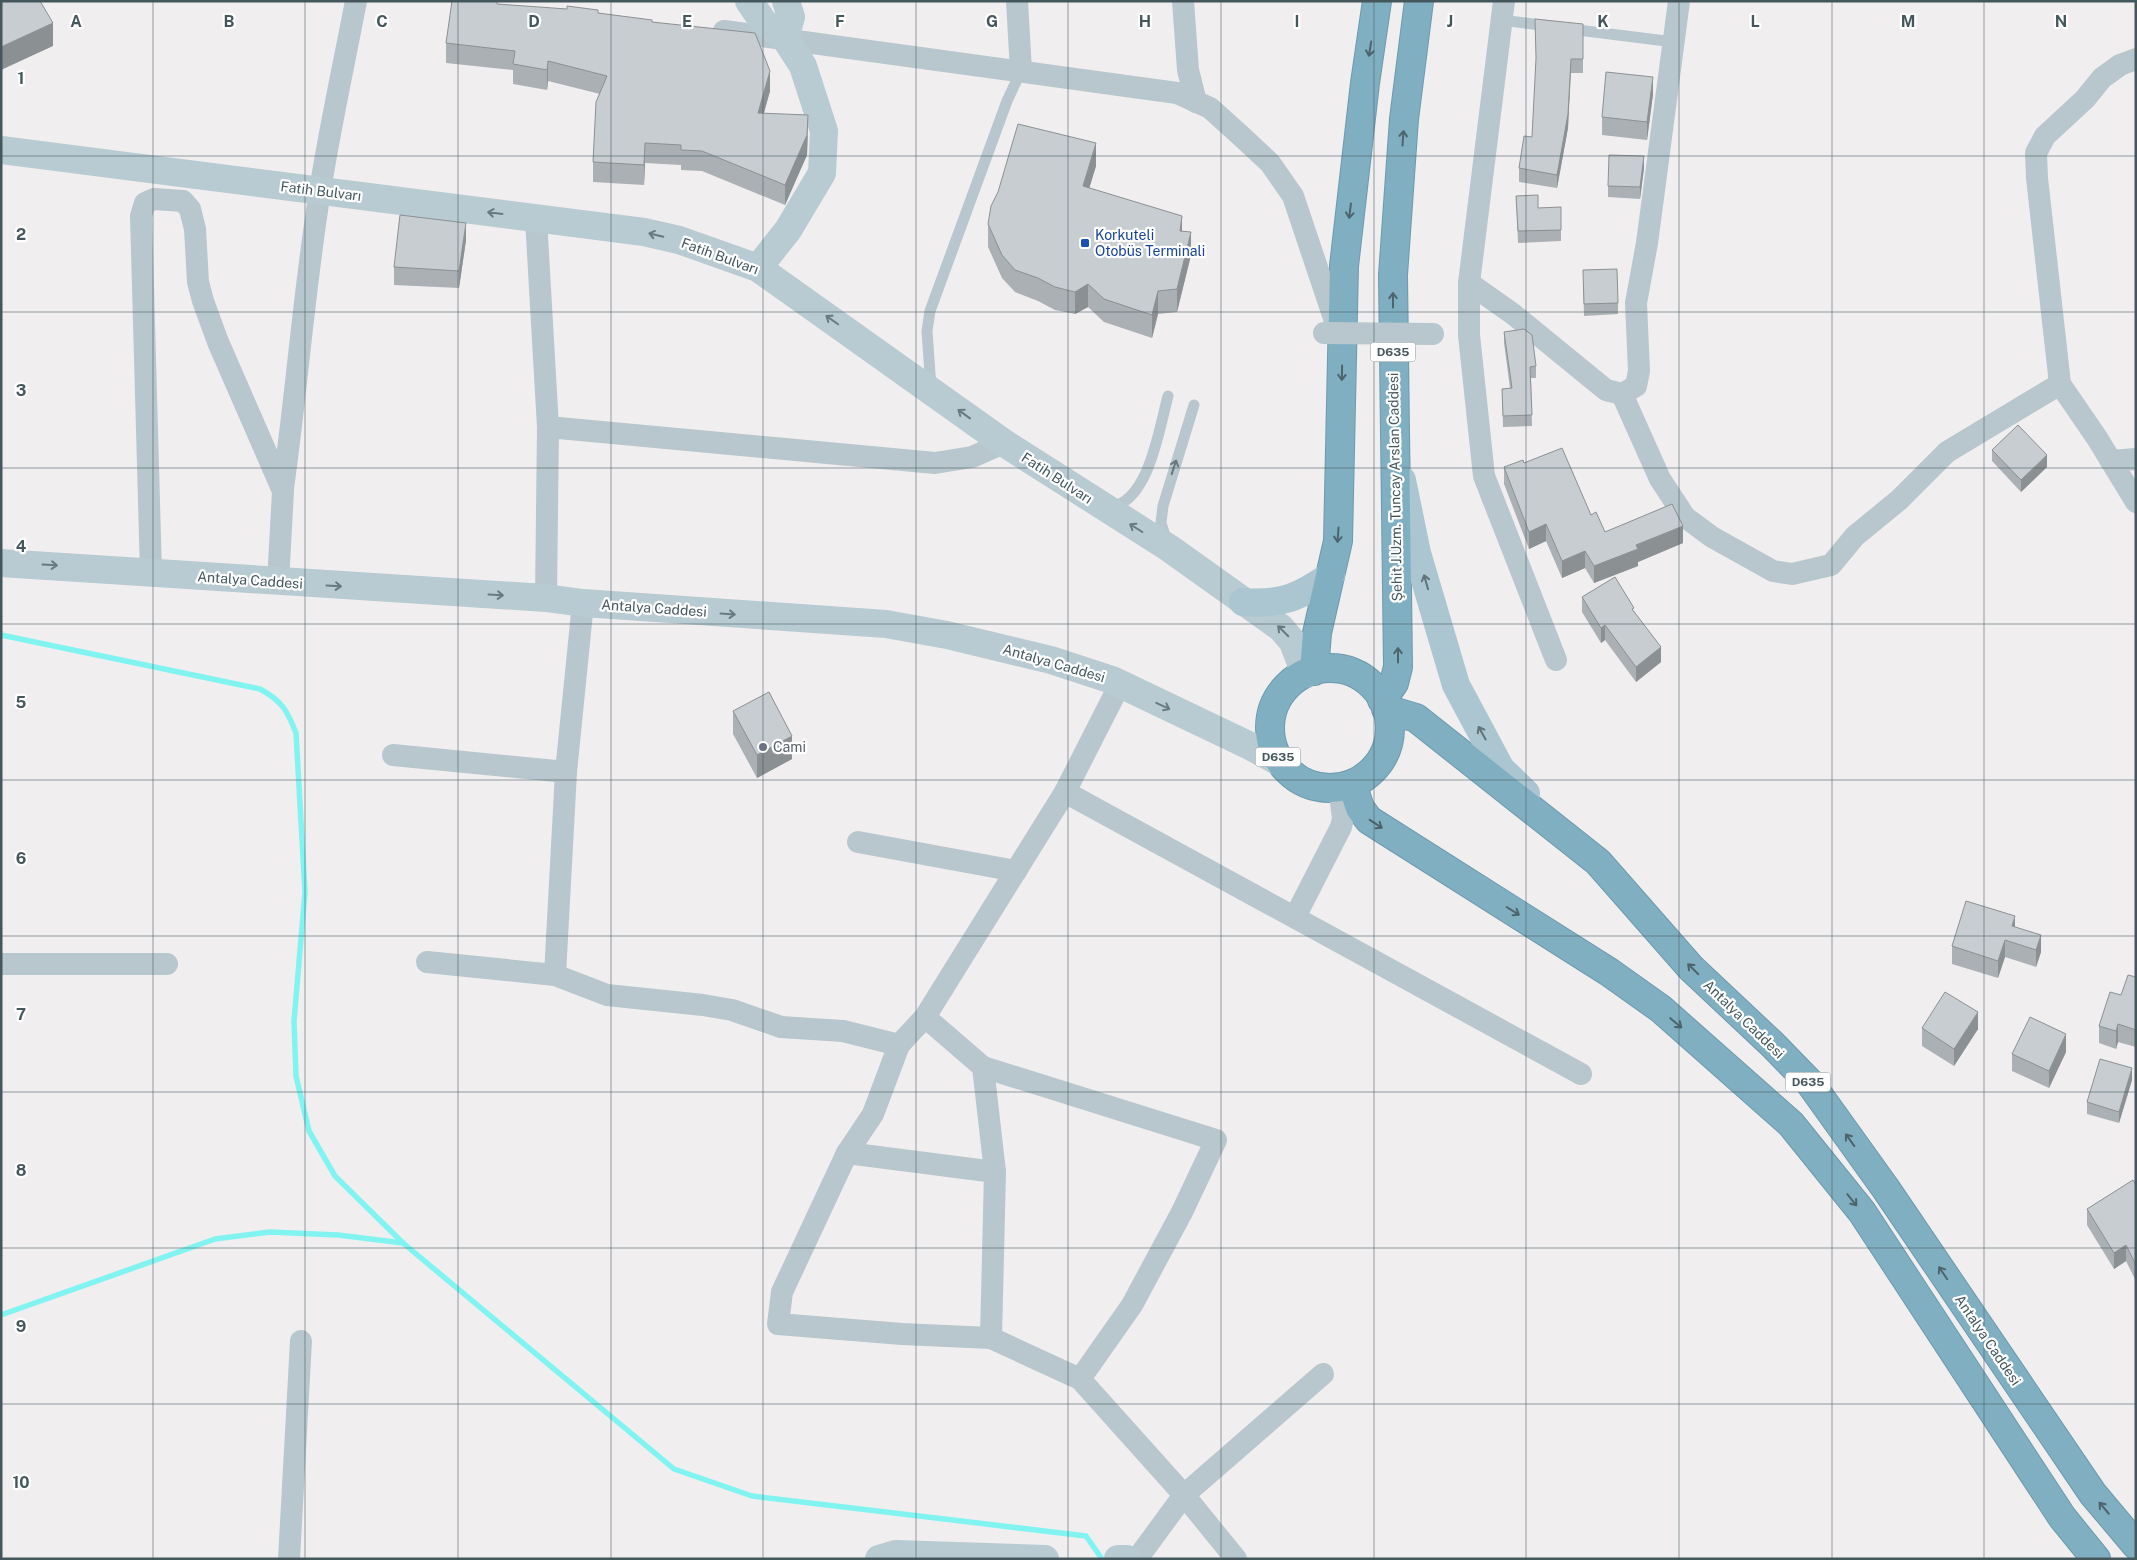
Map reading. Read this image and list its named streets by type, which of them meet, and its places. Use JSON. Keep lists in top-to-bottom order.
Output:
{
  "streets": {
    "highway": ["D635", "Şehit J.Uzm. Tuncay Arslan Caddesi", "Antalya Caddesi"],
    "main road": ["Fatih Bulvarı"]
  },
  "crossings": [
    ["Fatih Bulvarı", "D635"],
    ["Fatih Bulvarı", "Şehit J.Uzm. Tuncay Arslan Caddesi"],
    ["Fatih Bulvarı", "Antalya Caddesi"],
    ["D635", "Şehit J.Uzm. Tuncay Arslan Caddesi"],
    ["D635", "Antalya Caddesi"],
    ["Şehit J.Uzm. Tuncay Arslan Caddesi", "Antalya Caddesi"]
  ],
  "one_way": ["Fatih Bulvarı"],
  "places": {
    "transit": ["Korkuteli Otobüs Terminali"],
    "other": ["Cami"]
  },
  "grid": {
    "columns": [
      "A",
      "B",
      "C",
      "D",
      "E",
      "F",
      "G",
      "H",
      "I",
      "J",
      "K",
      "L",
      "M",
      "N"
    ],
    "rows": [
      "1",
      "2",
      "3",
      "4",
      "5",
      "6",
      "7",
      "8",
      "9",
      "10"
    ]
  }
}
